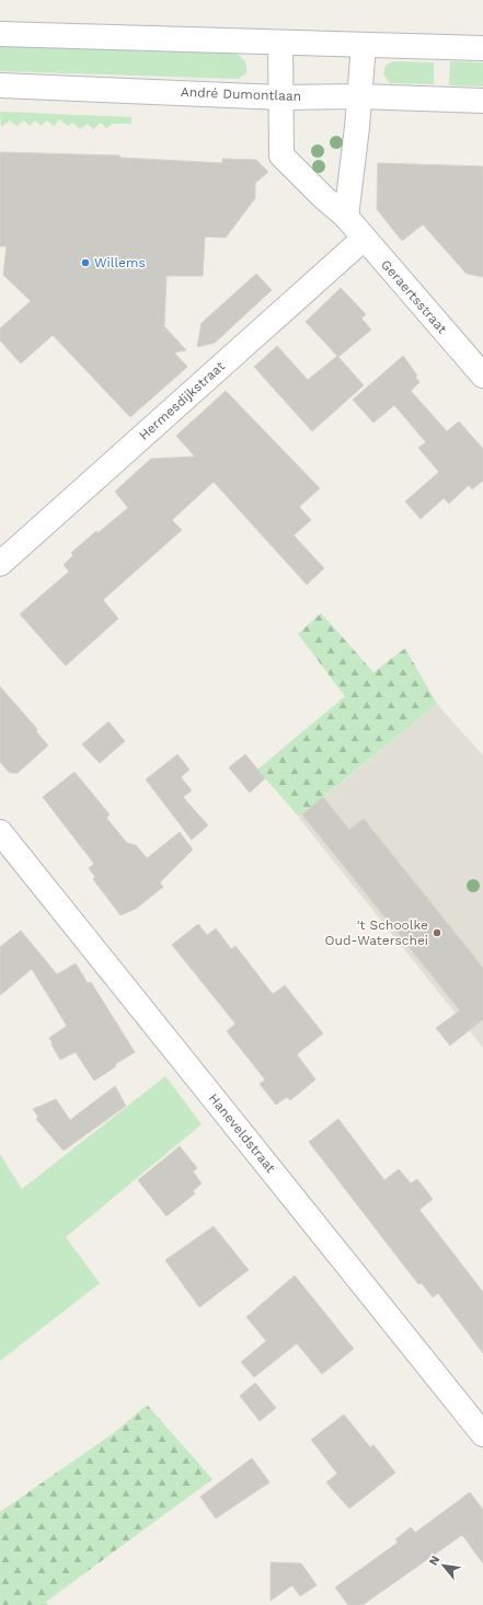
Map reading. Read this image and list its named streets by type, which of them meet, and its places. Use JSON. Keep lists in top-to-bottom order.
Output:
{
  "streets": {
    "street": [
      "André Dumontlaan",
      "Geraertsstraat",
      "Hermesdijkstraat",
      "Haneveldstraat"
    ]
  },
  "crossings": [
    ["André Dumontlaan", "Geraertsstraat"],
    ["Geraertsstraat", "Hermesdijkstraat"]
  ],
  "places": ["Willems", "'t Schoolke Oud-Waterschei"],
  "north": "top left"
}
